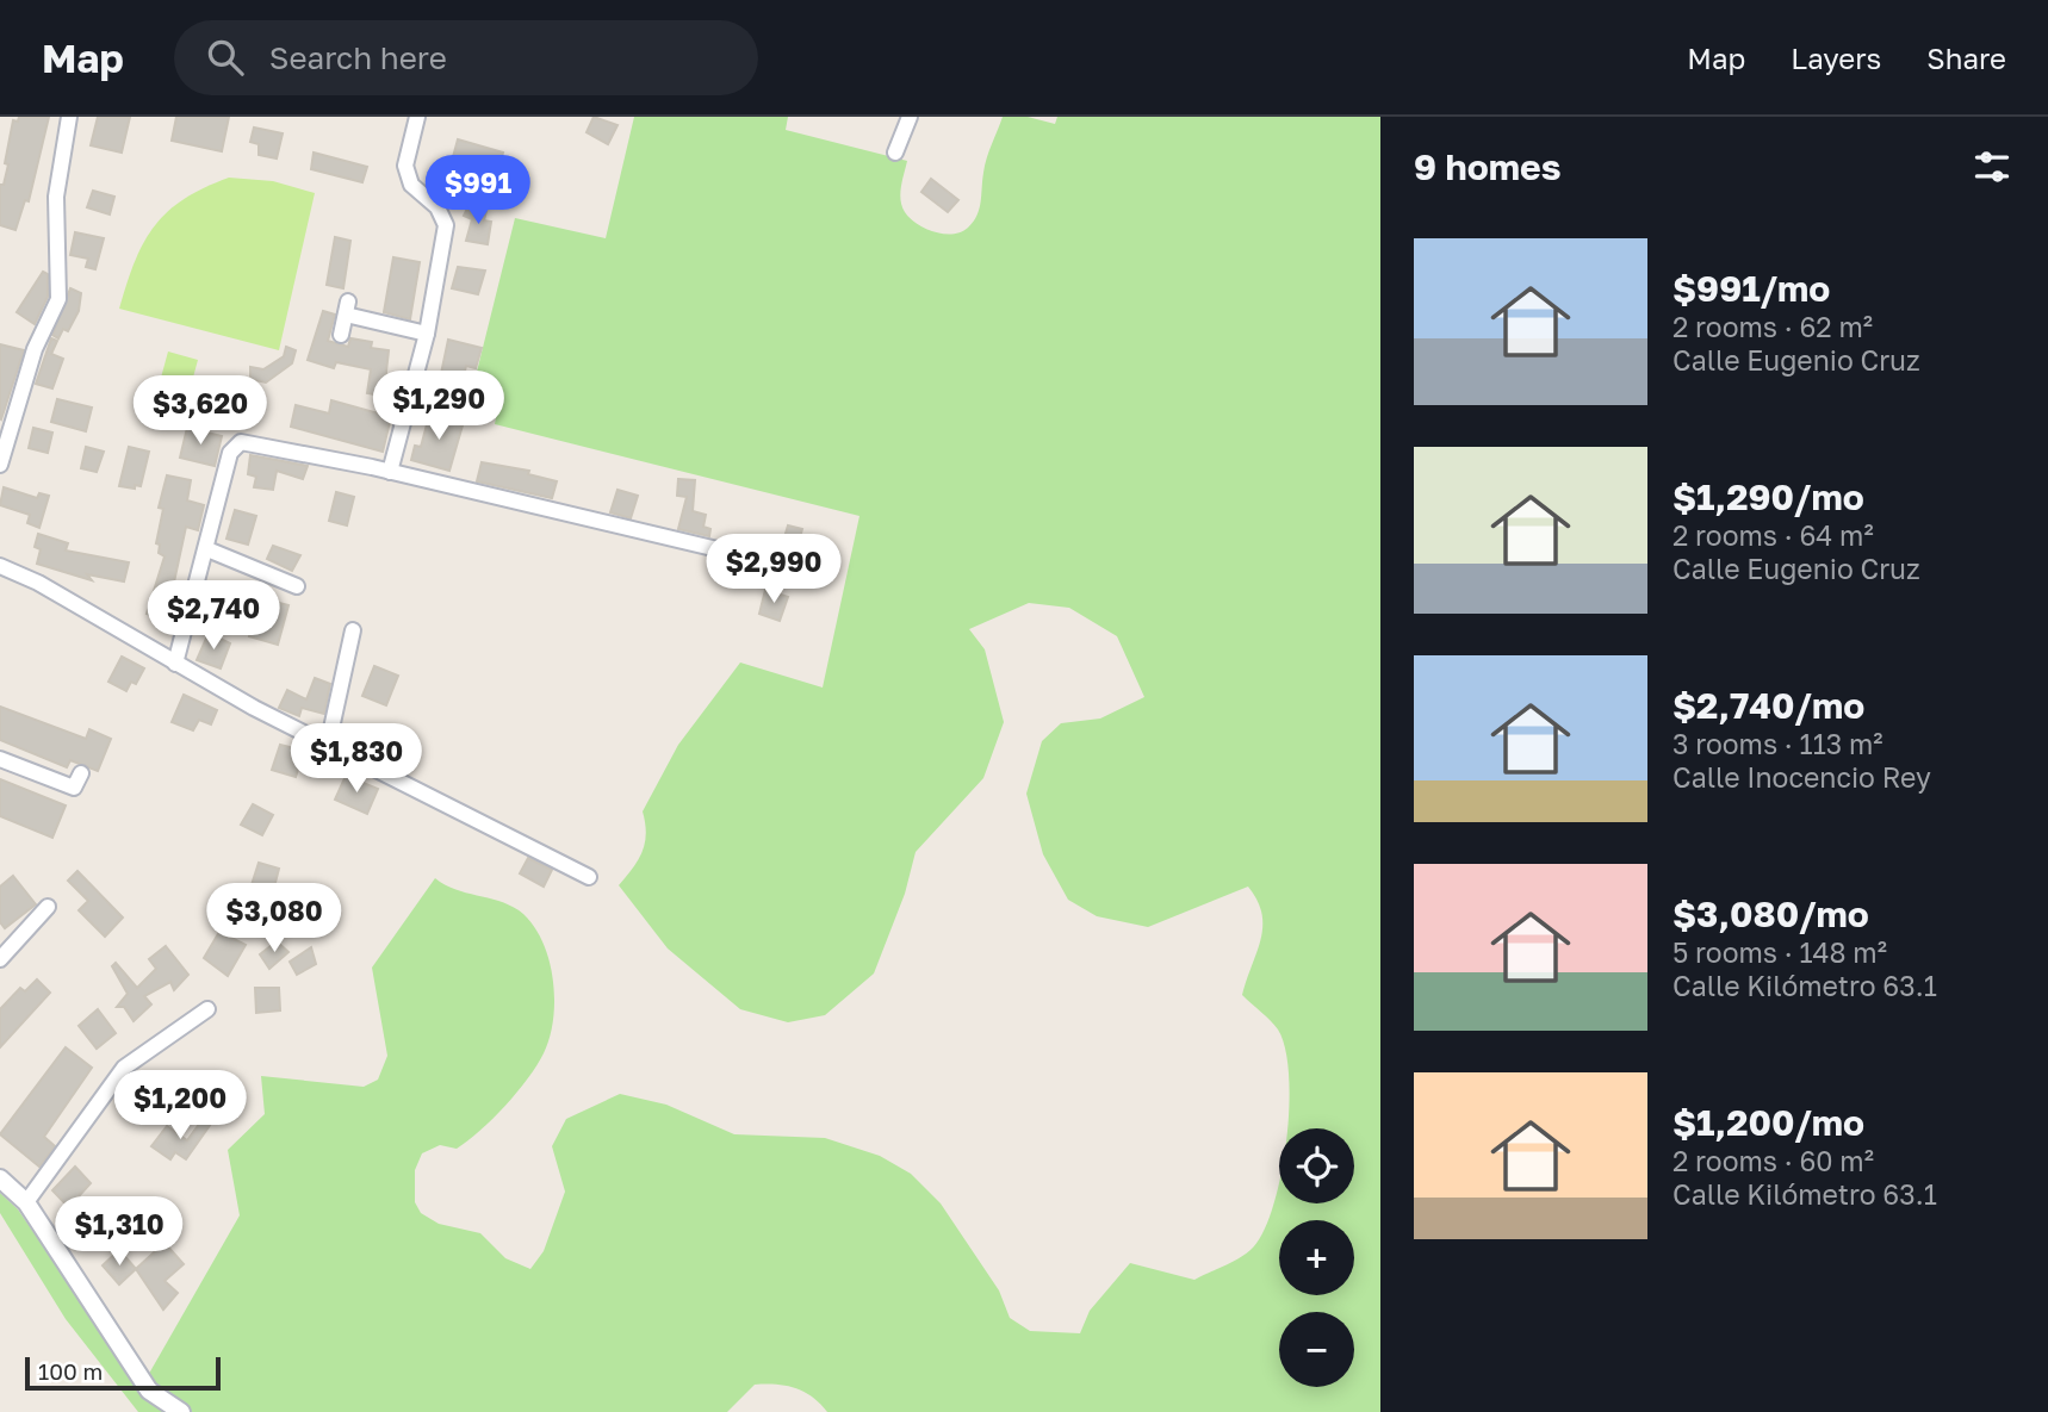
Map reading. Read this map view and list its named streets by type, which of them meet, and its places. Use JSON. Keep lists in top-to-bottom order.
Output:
{
  "scale_bar": "100 m",
  "page": {
    "header": "Map",
    "search": "Search here",
    "nav": ["Map", "Layers", "Share"],
    "heading": "9 homes",
    "price": [
      "$991",
      "$1,290",
      "$3,620",
      "$2,990",
      "$2,740",
      "$1,830",
      "$3,080",
      "$1,200",
      "$1,310"
    ],
    "list": [
      {
        "name": "$991/mo",
        "note": "2 rooms · 62 m² · Calle Eugenio Cruz"
      },
      {
        "name": "$1,290/mo",
        "note": "2 rooms · 64 m² · Calle Eugenio Cruz"
      },
      {
        "name": "$2,740/mo",
        "note": "3 rooms · 113 m² · Calle Inocencio Rey"
      },
      {
        "name": "$3,080/mo",
        "note": "5 rooms · 148 m² · Calle Kilómetro 63.1"
      },
      {
        "name": "$1,200/mo",
        "note": "2 rooms · 60 m² · Calle Kilómetro 63.1"
      }
    ],
    "map_buttons": ["+", "−"],
    "scale": "100 m"
  }
}
